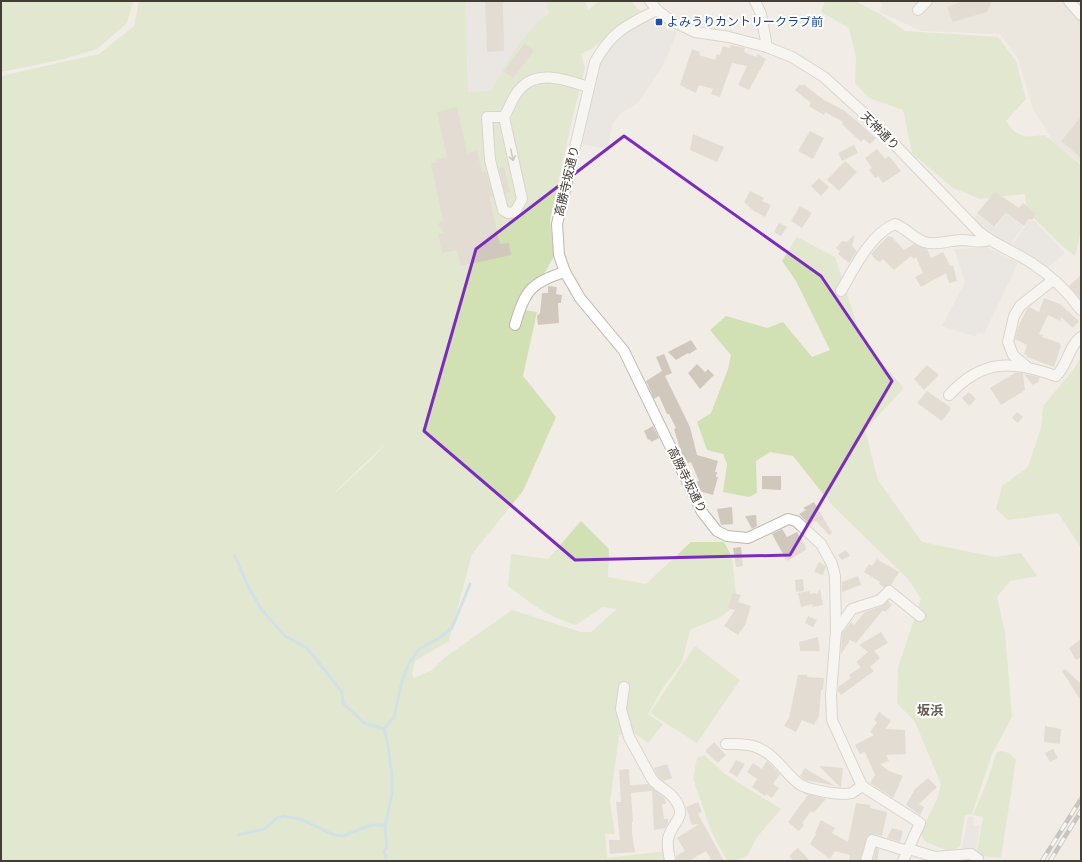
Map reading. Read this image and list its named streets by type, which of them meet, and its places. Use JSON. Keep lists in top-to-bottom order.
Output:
{
  "streets": {
    "street": ["天神通り", "高勝寺坂通り"]
  },
  "crossings": [
    ["天神通り", "高勝寺坂通り"]
  ],
  "districts": ["坂浜"],
  "places": {
    "transit": ["よみうりカントリークラブ前"]
  }
}
